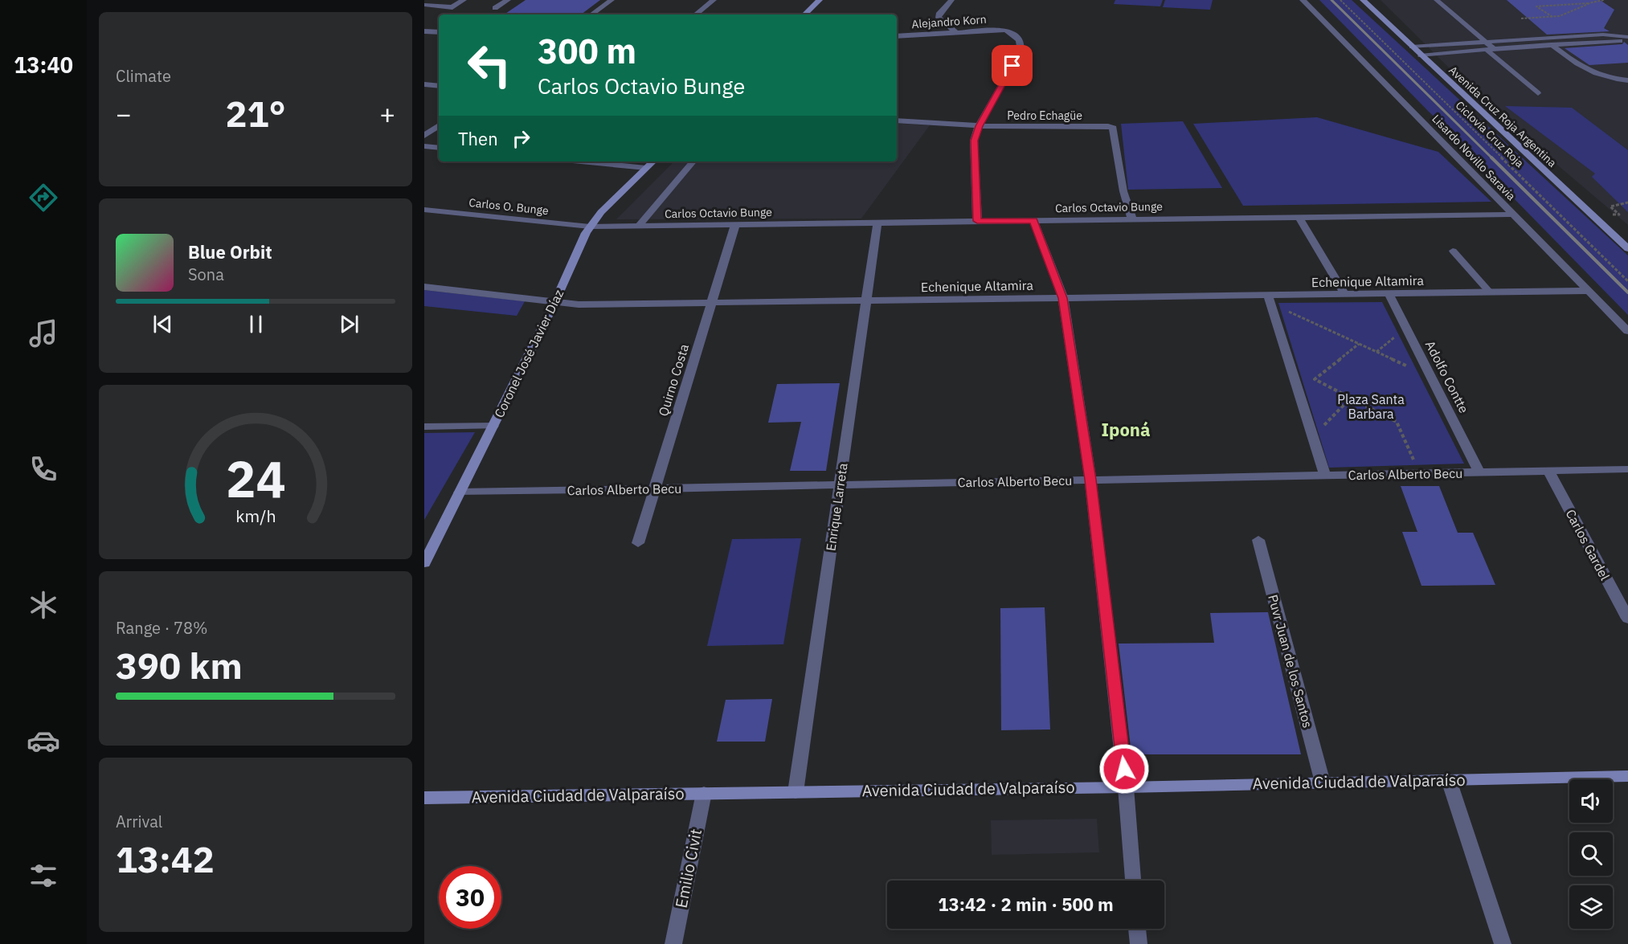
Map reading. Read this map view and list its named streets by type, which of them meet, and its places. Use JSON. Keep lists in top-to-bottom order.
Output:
{
  "streets": {
    "main road": ["Avenida Cruz Roja Argentina", "Coronel José Javier Díaz", "Avenida Ciudad de Valparaíso"],
    "street": [
      "Alejandro Korn",
      "Pedro Echagüe",
      "Lisardo Novillo Saravia",
      "Carlos O. Bunge",
      "Carlos Octavio Bunge",
      "Echenique Altamira",
      "Adolfo Contte",
      "Quirno Costa",
      "Carlos Alberto Becu",
      "Enrique Larreta",
      "Carlos Gardel",
      "Puvr Juan de los Santos",
      "Emilio Civit"
    ],
    "path": ["Ciclovía Cruz Roja"]
  },
  "crossings": [
    ["Alejandro Korn", "Pedro Echagüe"],
    ["Pedro Echagüe", "Carlos Octavio Bunge"],
    ["Lisardo Novillo Saravia", "Carlos Octavio Bunge"],
    ["Lisardo Novillo Saravia", "Echenique Altamira"],
    ["Carlos O. Bunge", "Carlos Octavio Bunge"],
    ["Carlos O. Bunge", "Coronel José Javier Díaz"],
    ["Carlos Octavio Bunge", "Coronel José Javier Díaz"],
    ["Carlos Octavio Bunge", "Quirno Costa"],
    ["Carlos Octavio Bunge", "Enrique Larreta"],
    ["Echenique Altamira", "Coronel José Javier Díaz"],
    ["Echenique Altamira", "Adolfo Contte"],
    ["Echenique Altamira", "Quirno Costa"],
    ["Echenique Altamira", "Enrique Larreta"],
    ["Coronel José Javier Díaz", "Carlos Alberto Becu"],
    ["Adolfo Contte", "Carlos Alberto Becu"],
    ["Quirno Costa", "Carlos Alberto Becu"],
    ["Carlos Alberto Becu", "Enrique Larreta"],
    ["Carlos Alberto Becu", "Carlos Gardel"],
    ["Enrique Larreta", "Avenida Ciudad de Valparaíso"],
    ["Puvr Juan de los Santos", "Avenida Ciudad de Valparaíso"],
    ["Avenida Ciudad de Valparaíso", "Emilio Civit"]
  ],
  "districts": ["Iponá"],
  "parks": ["Plaza Santa Barbara"],
  "page": {
    "tabs": "13:40",
    "tile": [
      "Climate",
      ["Range · 78%", "390 km"],
      ["Arrival", "13:42"]
    ],
    "turn": ["300 m", "Carlos Octavio Bunge"],
    "heat": ["−", "21°", "+"],
    "then": "Then",
    "song": ["Blue Orbit", "Sona"],
    "limit": "30",
    "trip": "13:42 · 2 min · 500 m",
    "gauge": ["24", "km/h"]
  }
}
